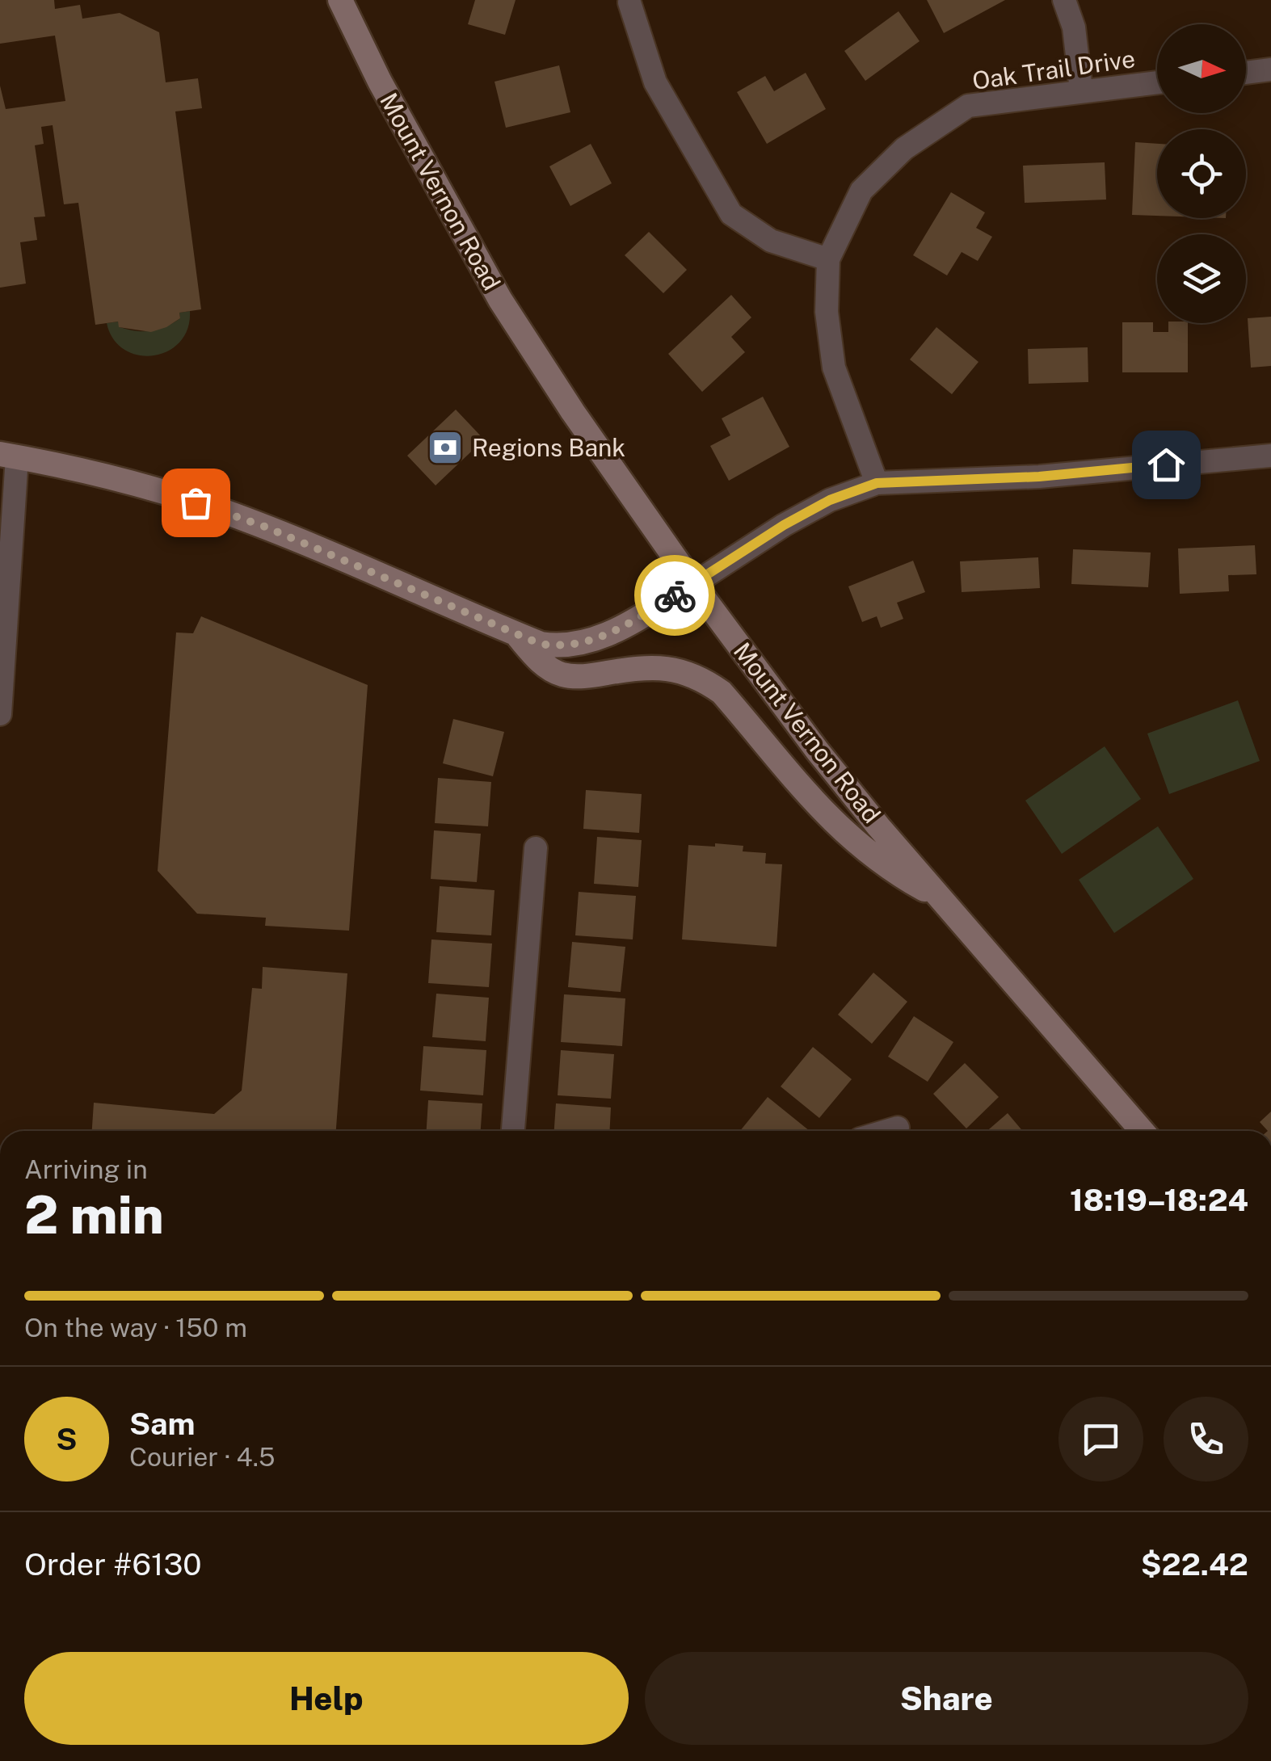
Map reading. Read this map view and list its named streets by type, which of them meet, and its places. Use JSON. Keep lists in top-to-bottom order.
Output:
{
  "streets": {
    "main road": ["Mount Vernon Road"],
    "street": ["Oak Trail Drive"]
  },
  "places": {
    "bank": ["Regions Bank"]
  },
  "north": "right",
  "page": {
    "heading": ["2 min", "Arriving in", "18:19–18:24"],
    "panel": [
      "Sam",
      "Courier · 4.5",
      "Order #6130",
      "$22.42"
    ],
    "bar": "On the way · 150 m",
    "round": "S",
    "buttons": ["Help", "Share"]
  }
}
